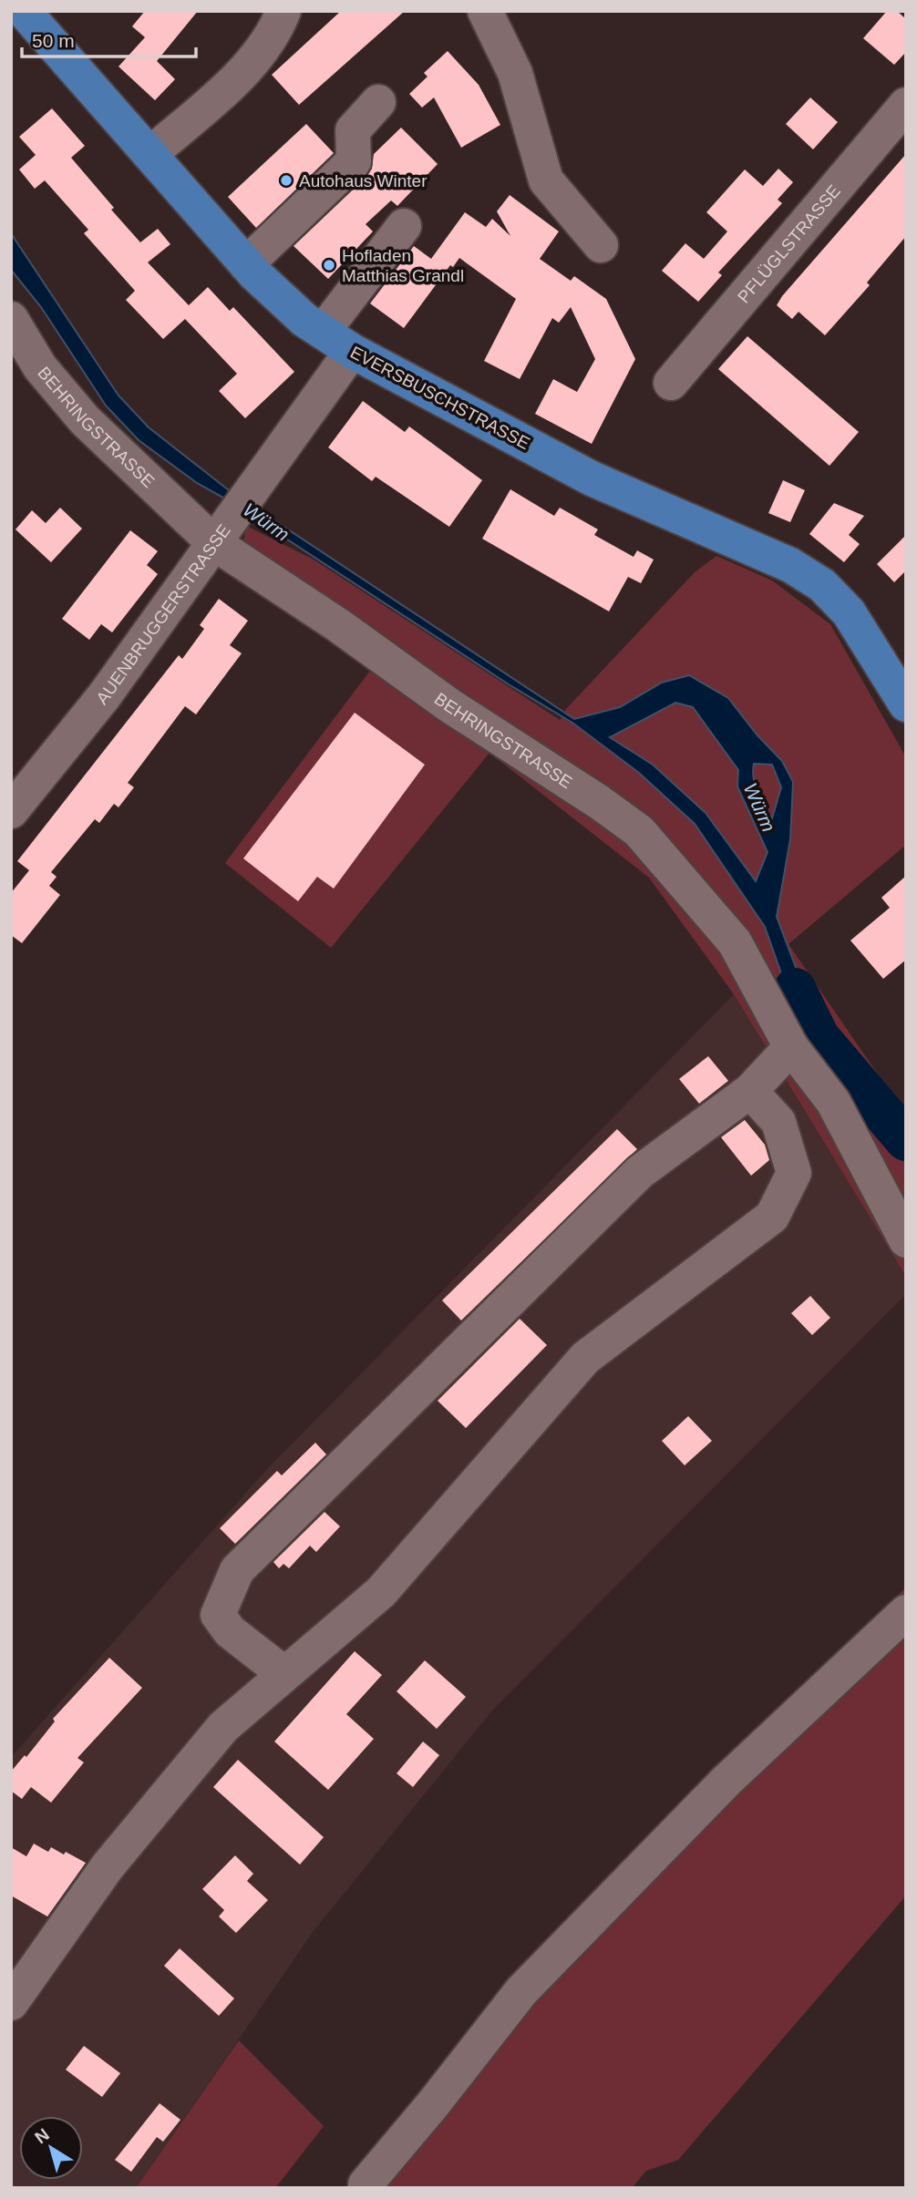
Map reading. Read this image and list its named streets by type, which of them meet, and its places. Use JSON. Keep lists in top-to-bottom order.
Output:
{
  "streets": {
    "main road": ["EVERSBUSCHSTRASSE"],
    "street": ["PFLÜGLSTRASSE", "BEHRINGSTRASSE", "AUENBRUGGERSTRASSE"]
  },
  "crossings": [
    ["EVERSBUSCHSTRASSE", "AUENBRUGGERSTRASSE"],
    ["BEHRINGSTRASSE", "AUENBRUGGERSTRASSE"]
  ],
  "water": ["Würm"],
  "places": ["Autohaus Winter", "Hofladen Matthias Grandl"],
  "scale_bar": "50 m",
  "north": "top left"
}
